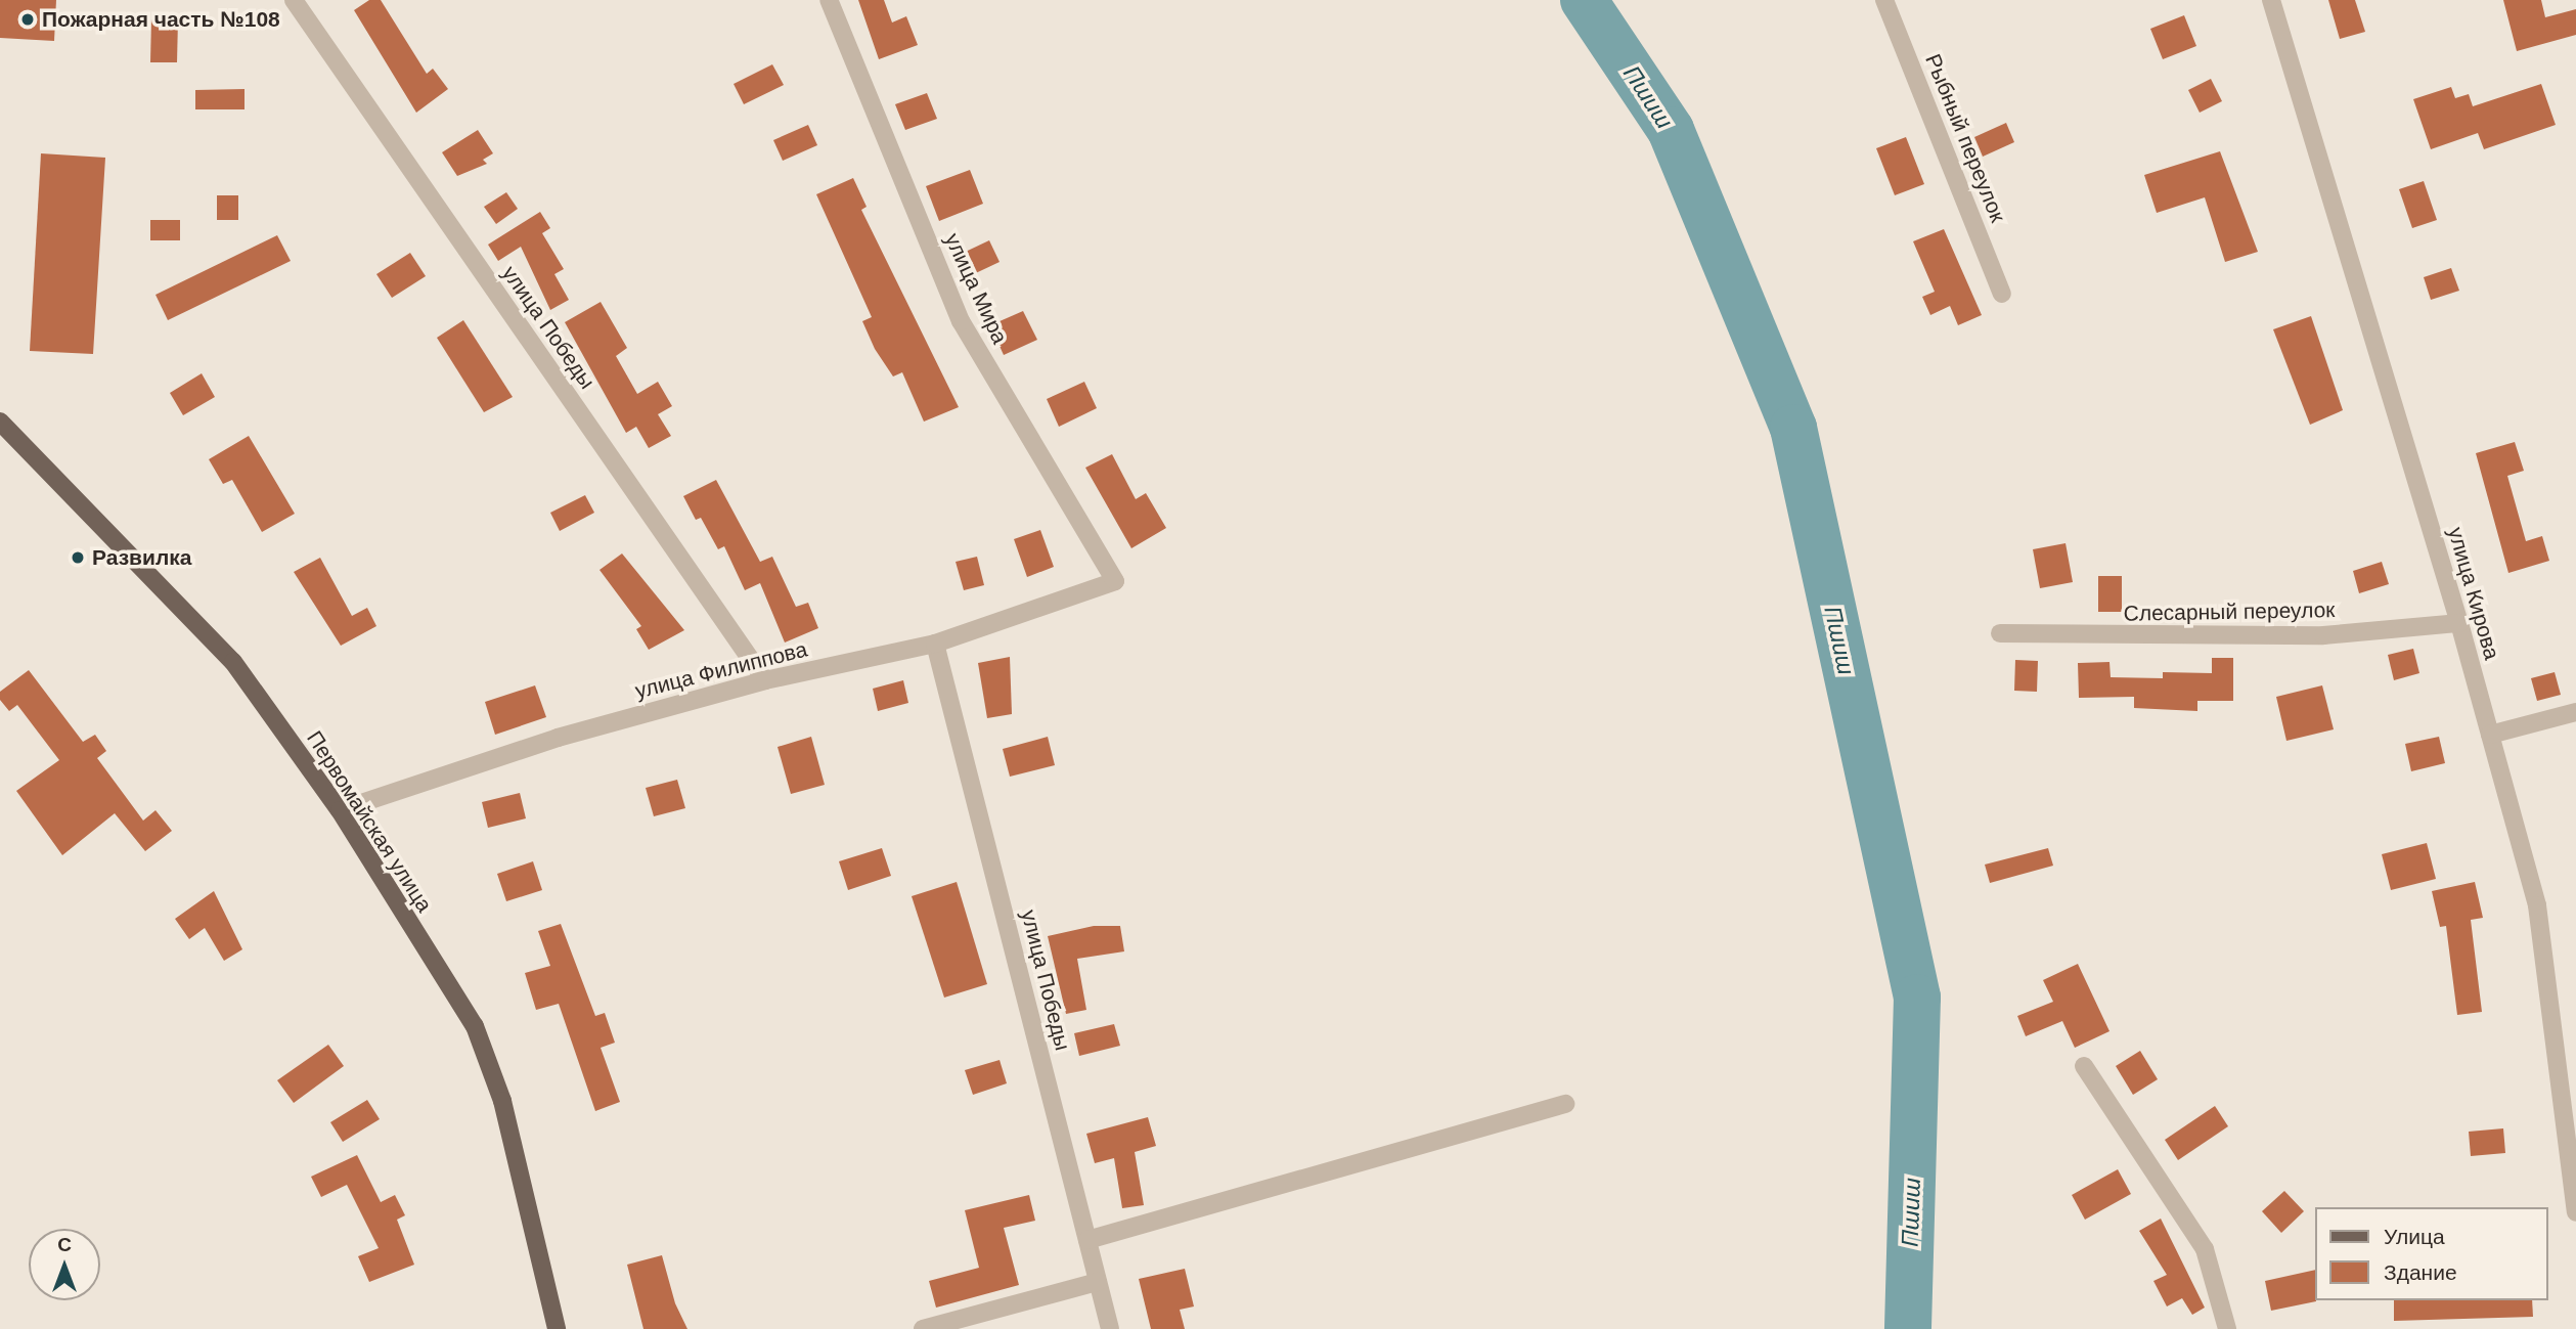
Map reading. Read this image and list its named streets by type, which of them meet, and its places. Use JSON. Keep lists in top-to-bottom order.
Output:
{
  "streets": {
    "main road": ["Первомайская улица"],
    "street": [
      "Рыбный переулок",
      "улица Мира",
      "улица Победы",
      "улица Кирова",
      "Слесарный переулок",
      "улица Филиппова"
    ]
  },
  "crossings": [
    ["улица Мира", "улица Филиппова"],
    ["улица Победы", "улица Филиппова"],
    ["улица Кирова", "Слесарный переулок"],
    ["улица Филиппова", "Первомайская улица"]
  ],
  "water": ["Пшиш"],
  "places": ["Пожарная часть №108", "Развилка"],
  "legend": ["Улица", "Здание"],
  "north": "top"
}
